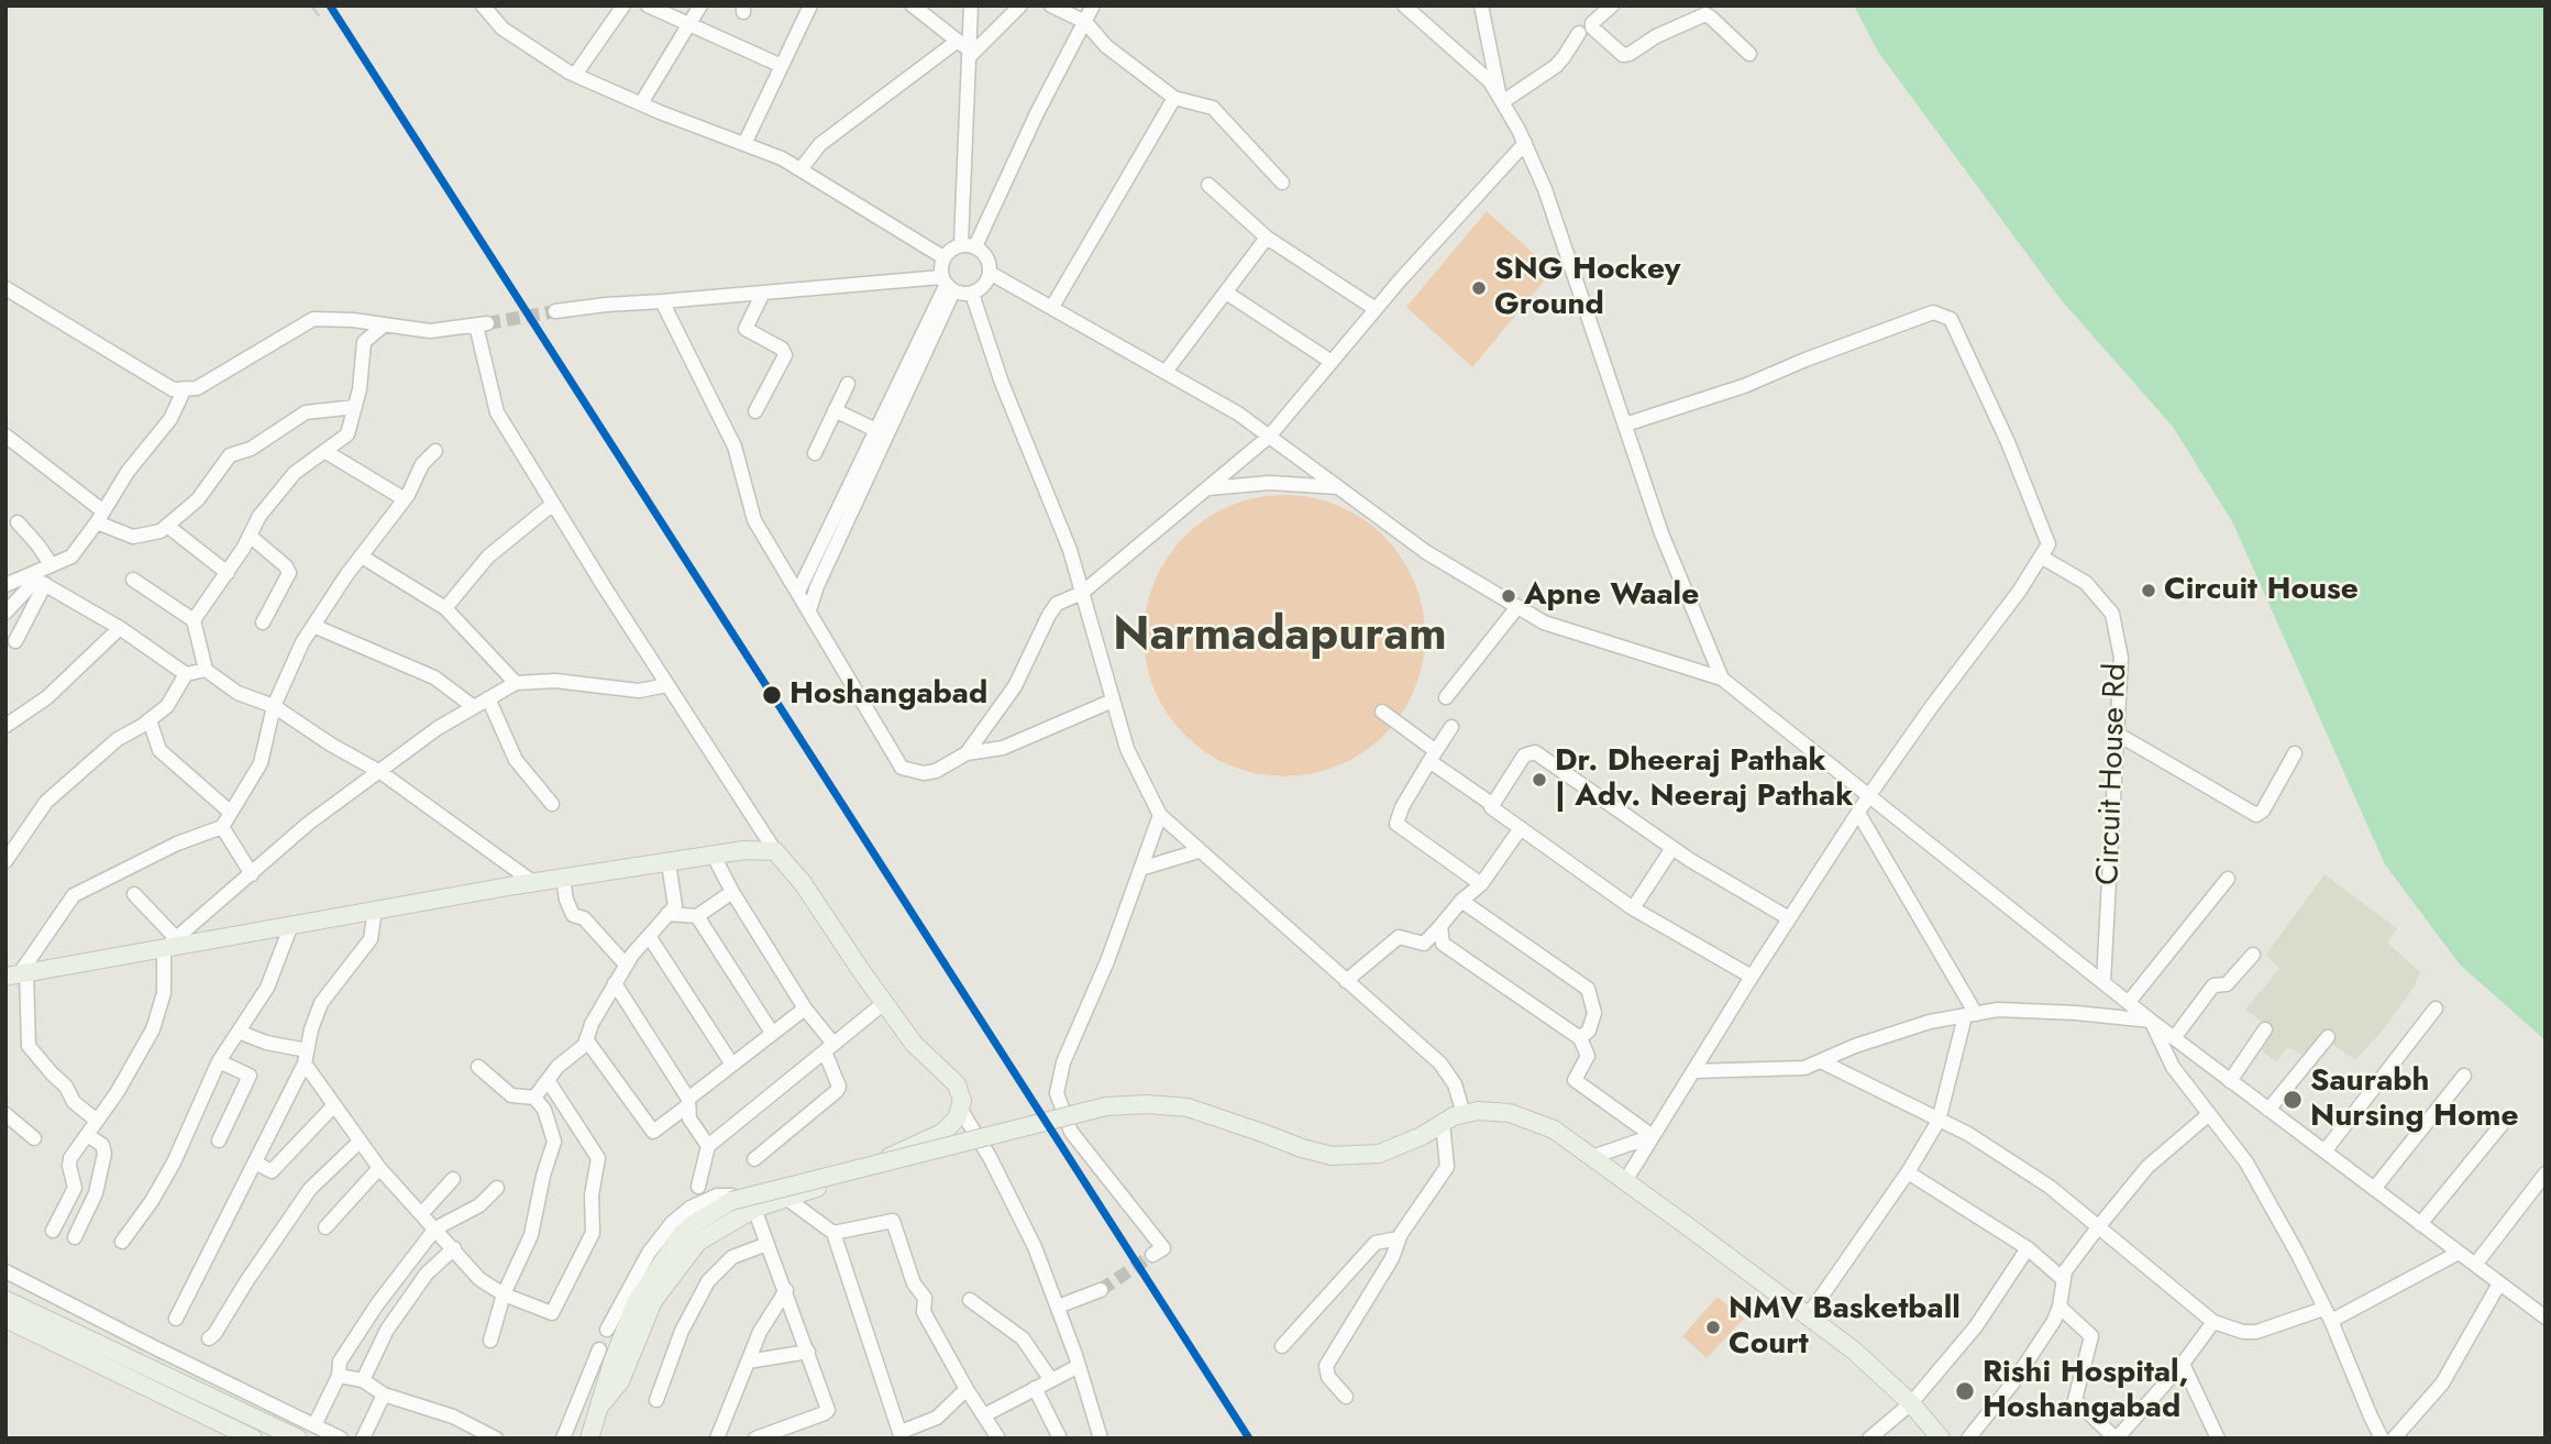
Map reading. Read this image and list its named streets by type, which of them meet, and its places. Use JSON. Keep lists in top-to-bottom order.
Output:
{
  "streets": {
    "street": ["Circuit House Rd"]
  },
  "districts": ["Narmadapuram"],
  "places": [
    "SNG Hockey Ground",
    "Circuit House",
    "Apne Waale",
    "Hoshangabad",
    "Dr. Dheeraj Pathak | Adv. Neeraj Pathak",
    "Saurabh Nursing Home",
    "NMV Basketball Court",
    "Rishi Hospital, Hoshangabad"
  ]
}
